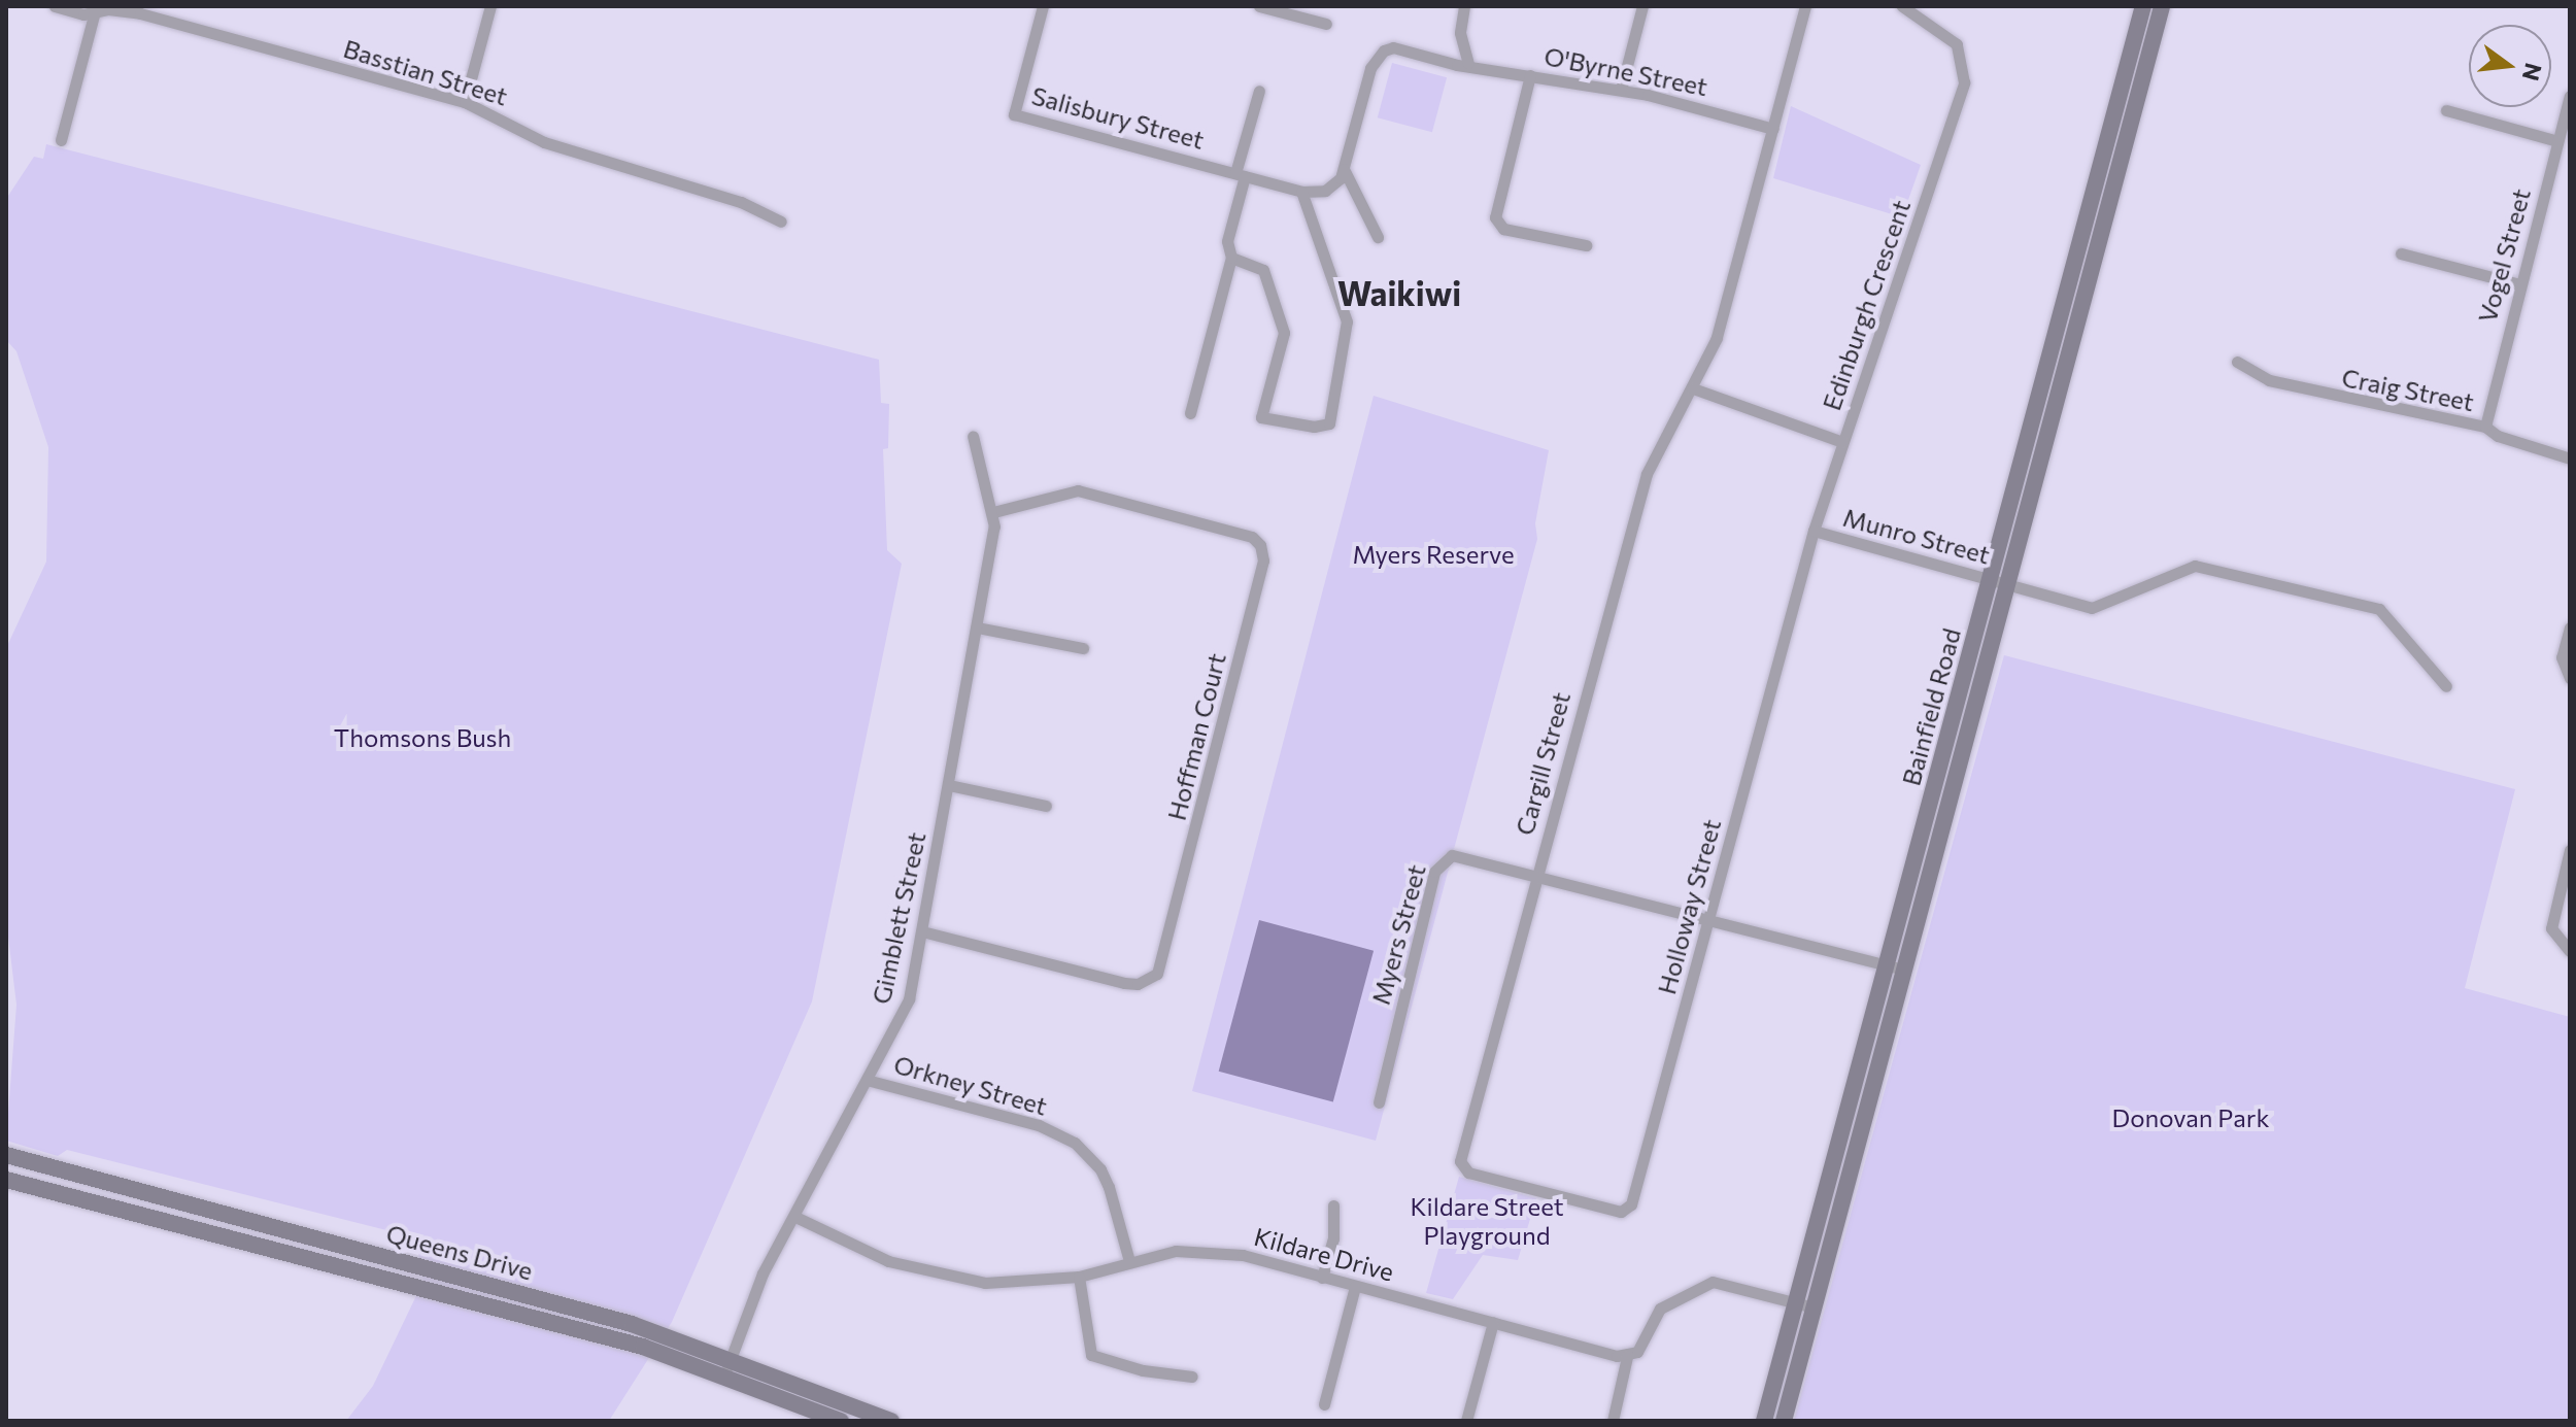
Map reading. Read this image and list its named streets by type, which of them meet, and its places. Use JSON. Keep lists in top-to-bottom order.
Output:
{
  "streets": {
    "main road": ["Bainfield Road", "Queens Drive"],
    "street": [
      "O'Byrne Street",
      "Basstian Street",
      "Salisbury Street",
      "Vogel Street",
      "Edinburgh Crescent",
      "Craig Street",
      "Munro Street",
      "Hoffman Court",
      "Cargill Street",
      "Holloway Street",
      "Gimblett Street",
      "Myers Street",
      "Orkney Street",
      "Kildare Drive"
    ]
  },
  "crossings": [
    ["Vogel Street", "Craig Street"],
    ["Edinburgh Crescent", "Cargill Street"],
    ["Edinburgh Crescent", "Holloway Street"],
    ["Munro Street", "Bainfield Road"],
    ["Munro Street", "Holloway Street"],
    ["Bainfield Road", "Myers Street"],
    ["Hoffman Court", "Gimblett Street"],
    ["Cargill Street", "Holloway Street"],
    ["Cargill Street", "Myers Street"],
    ["Holloway Street", "Myers Street"],
    ["Gimblett Street", "Orkney Street"],
    ["Gimblett Street", "Queens Drive"],
    ["Gimblett Street", "Kildare Drive"],
    ["Orkney Street", "Kildare Drive"]
  ],
  "districts": ["Waikiwi"],
  "parks": [
    "Myers Reserve",
    "Thomsons Bush",
    "Donovan Park",
    "Kildare Street Playground"
  ],
  "north": "right"
}
